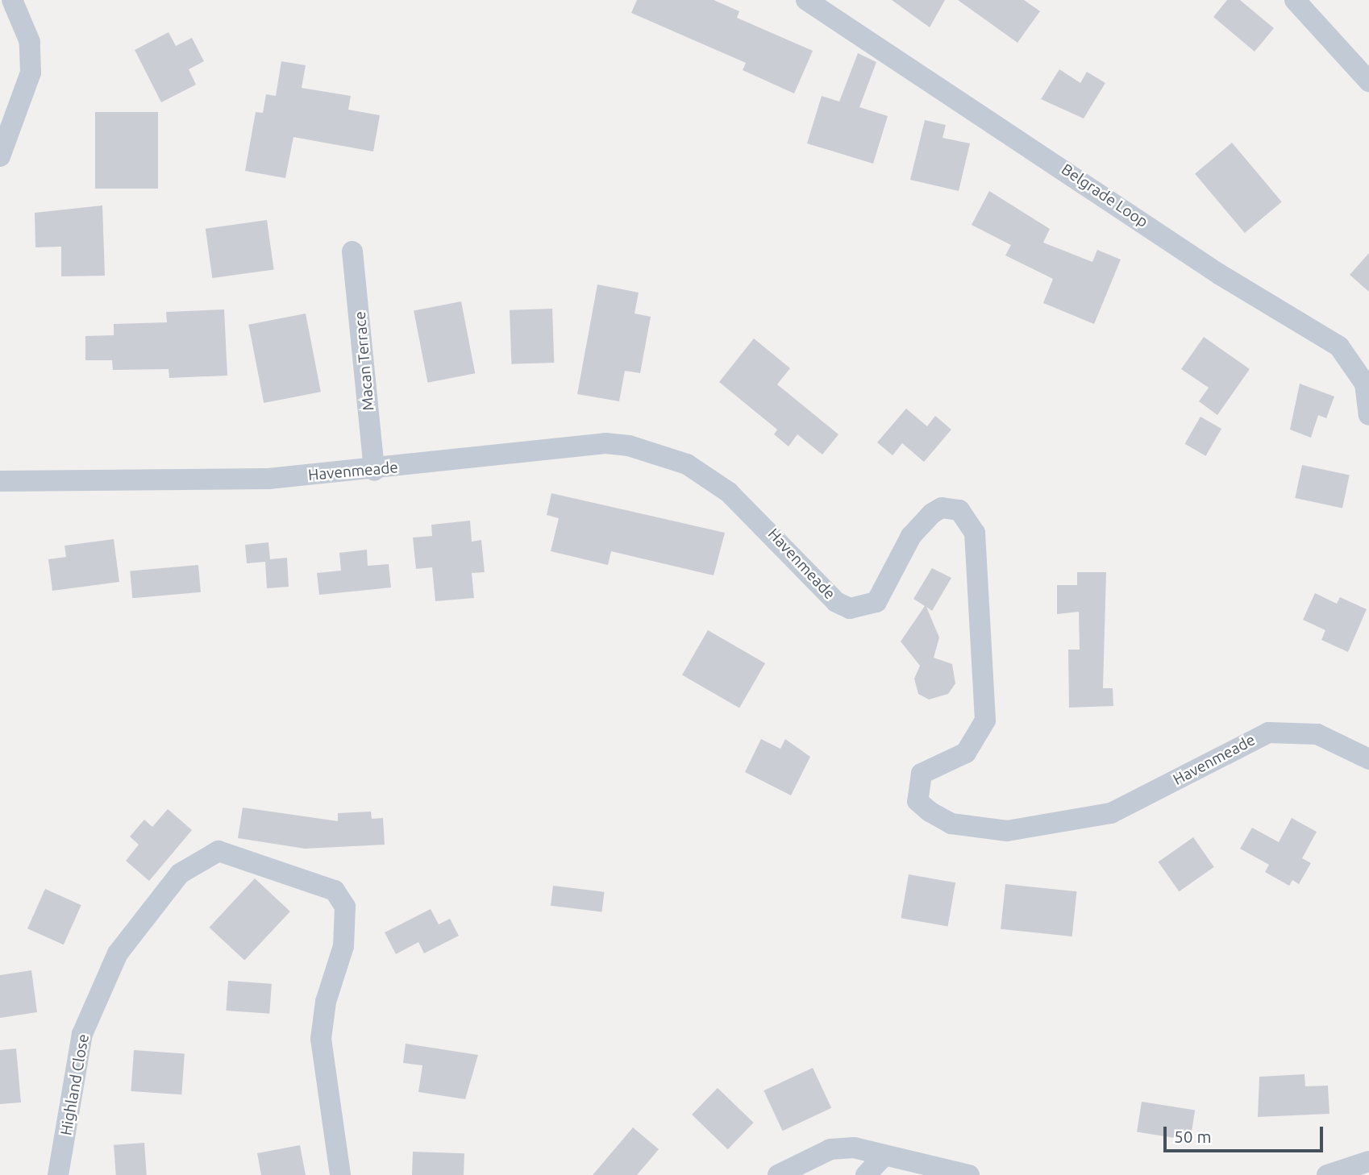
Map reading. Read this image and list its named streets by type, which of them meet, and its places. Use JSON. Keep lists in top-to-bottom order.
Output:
{
  "streets": {
    "street": [
      "Belgrade Loop",
      "Macan Terrace",
      "Havenmeade",
      "Highland Close"
    ]
  },
  "crossings": [
    ["Macan Terrace", "Havenmeade"]
  ],
  "scale_bar": "50 m"
}
